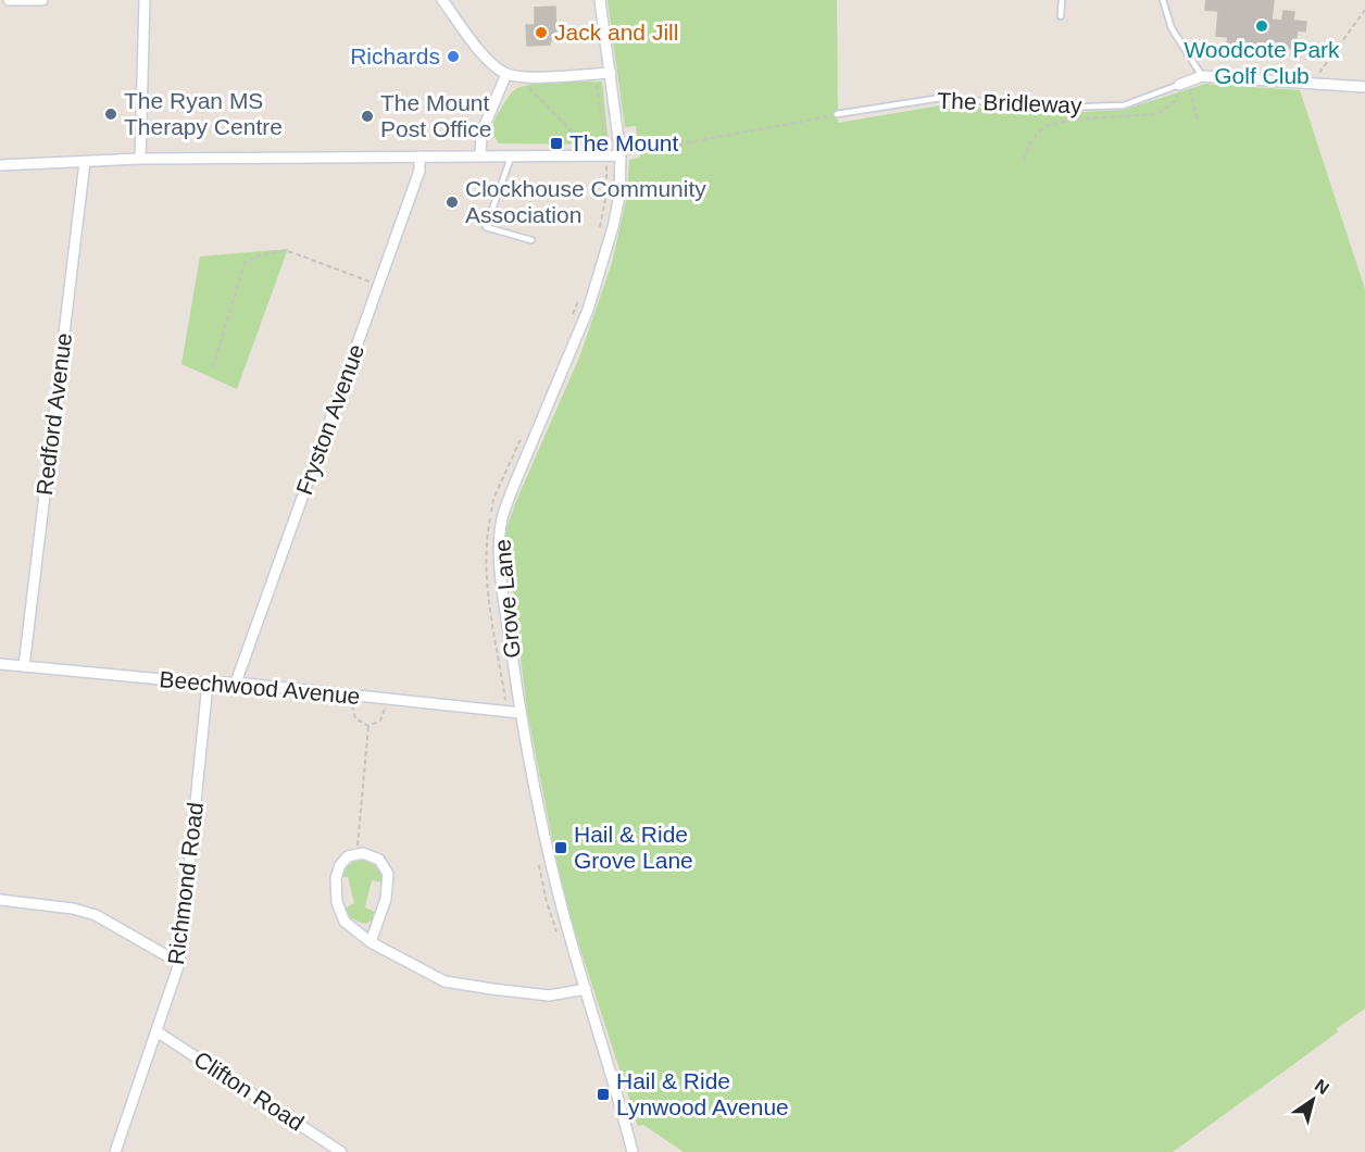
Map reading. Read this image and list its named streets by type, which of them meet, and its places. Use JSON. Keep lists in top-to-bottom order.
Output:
{
  "streets": {
    "street": [
      "Redford Avenue",
      "Fryston Avenue",
      "Grove Lane",
      "Beechwood Avenue",
      "Richmond Road",
      "Clifton Road"
    ],
    "lane": ["The Bridleway"]
  },
  "crossings": [
    ["Redford Avenue", "Beechwood Avenue"],
    ["Fryston Avenue", "Beechwood Avenue"],
    ["Grove Lane", "Beechwood Avenue"],
    ["Beechwood Avenue", "Richmond Road"],
    ["Richmond Road", "Clifton Road"]
  ],
  "places": {
    "other": [
      "Woodcote Park Golf Club",
      "Jack and Jill",
      "Richards",
      "The Ryan MS Therapy Centre",
      "The Mount Post Office",
      "Clockhouse Community Association"
    ],
    "transit": ["The Mount", "Hail & Ride Grove Lane", "Hail & Ride Lynwood Avenue"]
  },
  "north": "top right"
}
